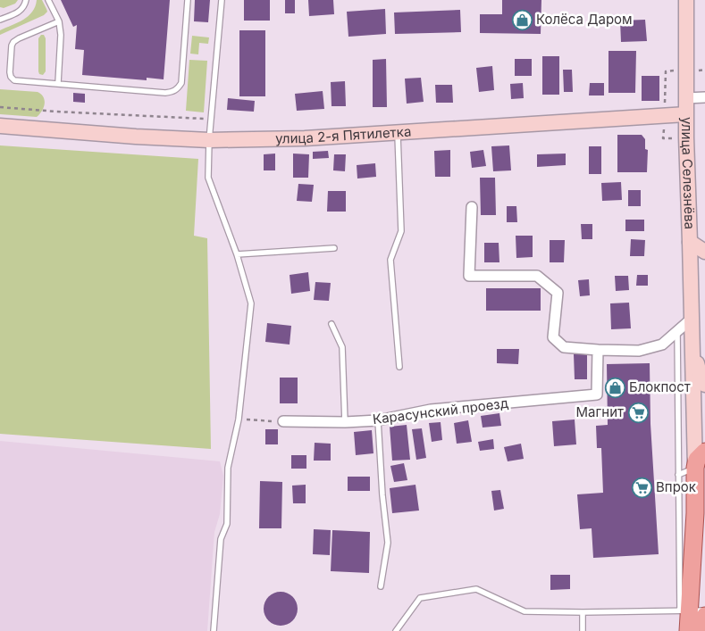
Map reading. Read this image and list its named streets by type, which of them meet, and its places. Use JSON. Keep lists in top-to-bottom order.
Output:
{
  "streets": {
    "main road": ["улица 2-я Пятилетка", "улица Селезнёва"],
    "street": ["Карасунский проезд"]
  },
  "crossings": [
    ["улица 2-я Пятилетка", "улица Селезнёва"]
  ],
  "places": {
    "shop": ["Колёса Даром", "Блокпост"],
    "supermarket": ["Магнит", "Впрок"]
  }
}
